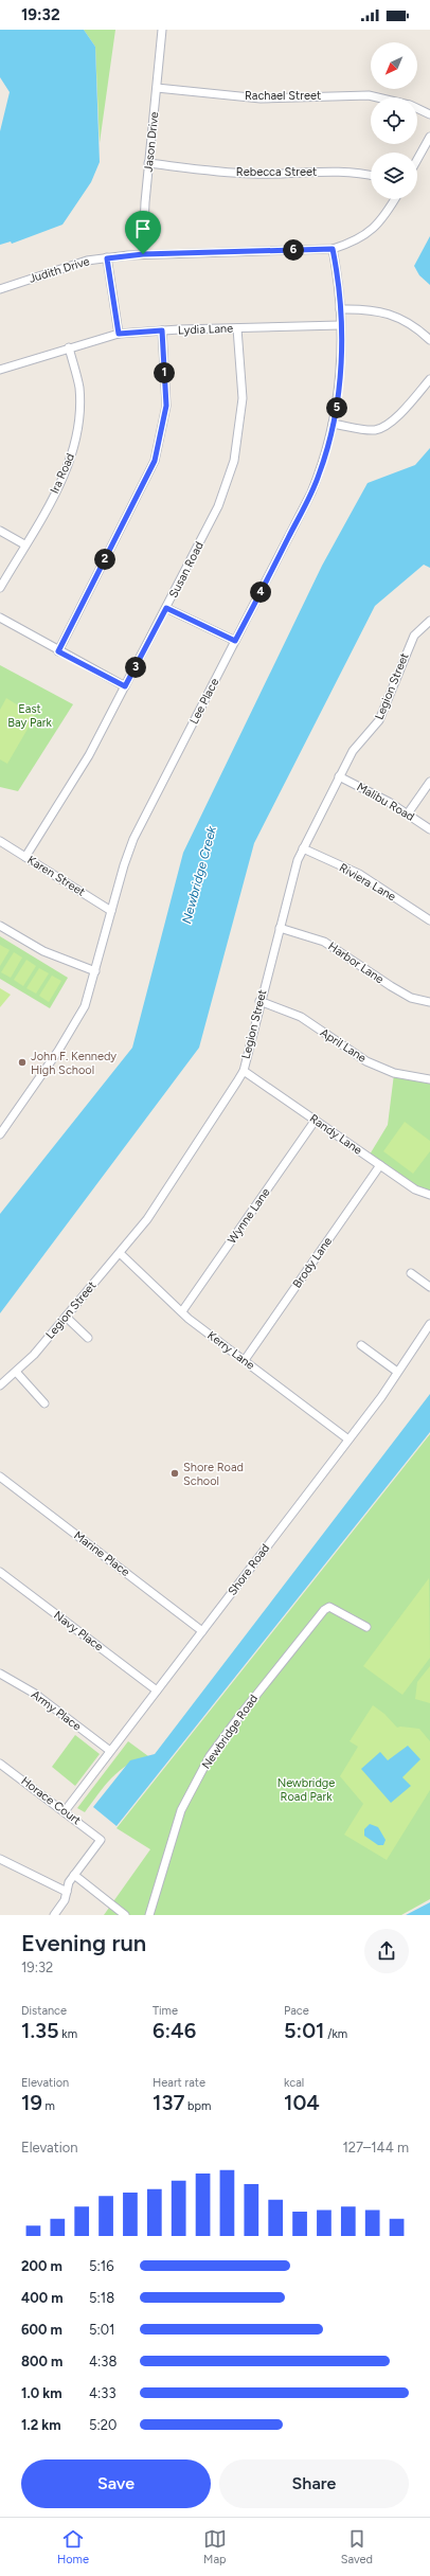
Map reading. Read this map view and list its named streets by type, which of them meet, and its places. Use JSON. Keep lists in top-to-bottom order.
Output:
{
  "streets": {
    "street": [
      "Rachael Street",
      "Jason Drive",
      "Rebecca Street",
      "Judith Drive",
      "Lydia Lane",
      "Ira Road",
      "Susan Road",
      "Legion Street",
      "Lee Place",
      "Malibu Road",
      "Karen Street",
      "Riviera Lane",
      "Harbor Lane",
      "April Lane",
      "Randy Lane",
      "Wynne Lane",
      "Brody Lane",
      "Kerry Lane",
      "Marine Place",
      "Shore Road",
      "Navy Place",
      "Army Place",
      "Newbridge Road",
      "Horace Court"
    ]
  },
  "crossings": [
    ["Rachael Street", "Jason Drive"],
    ["Jason Drive", "Rebecca Street"],
    ["Jason Drive", "Judith Drive"],
    ["Judith Drive", "Lee Place"],
    ["Lydia Lane", "Ira Road"],
    ["Lydia Lane", "Susan Road"],
    ["Lydia Lane", "Lee Place"],
    ["Susan Road", "Karen Street"],
    ["Legion Street", "Malibu Road"],
    ["Legion Street", "Riviera Lane"],
    ["Legion Street", "Harbor Lane"],
    ["Legion Street", "April Lane"],
    ["Legion Street", "Randy Lane"],
    ["Legion Street", "Kerry Lane"],
    ["Lee Place", "Karen Street"],
    ["Randy Lane", "Wynne Lane"],
    ["Randy Lane", "Brody Lane"],
    ["Wynne Lane", "Kerry Lane"],
    ["Brody Lane", "Kerry Lane"],
    ["Kerry Lane", "Shore Road"],
    ["Marine Place", "Shore Road"],
    ["Shore Road", "Navy Place"],
    ["Shore Road", "Army Place"],
    ["Shore Road", "Horace Court"]
  ],
  "water": ["Newbridge Creek"],
  "parks": ["East Bay Park", "Newbridge Road Park"],
  "places": ["John F. Kennedy High School", "Shore Road School"],
  "north": "bottom left",
  "page": {
    "status": "19:32",
    "pins": [
      "6",
      "1",
      "5",
      "2",
      "4",
      "3"
    ],
    "heading": ["Evening run", "19:32"],
    "stats": [
      ["Distance", "1.35 km"],
      ["Time", "6:46"],
      ["Pace", "5:01 /km"],
      ["Elevation", "19 m"],
      ["Heart rate", "137 bpm"],
      ["kcal", "104"]
    ],
    "chart": ["Elevation", "127–144 m"],
    "list": [
      {
        "name": "200 m",
        "note": "5:16"
      },
      {
        "name": "400 m",
        "note": "5:18"
      },
      {
        "name": "600 m",
        "note": "5:01"
      },
      {
        "name": "800 m",
        "note": "4:38"
      },
      {
        "name": "1.0 km",
        "note": "4:33"
      },
      {
        "name": "1.2 km",
        "note": "5:20"
      }
    ],
    "buttons": ["Save", "Share"],
    "tabs": ["Home", "Map", "Saved"]
  }
}
